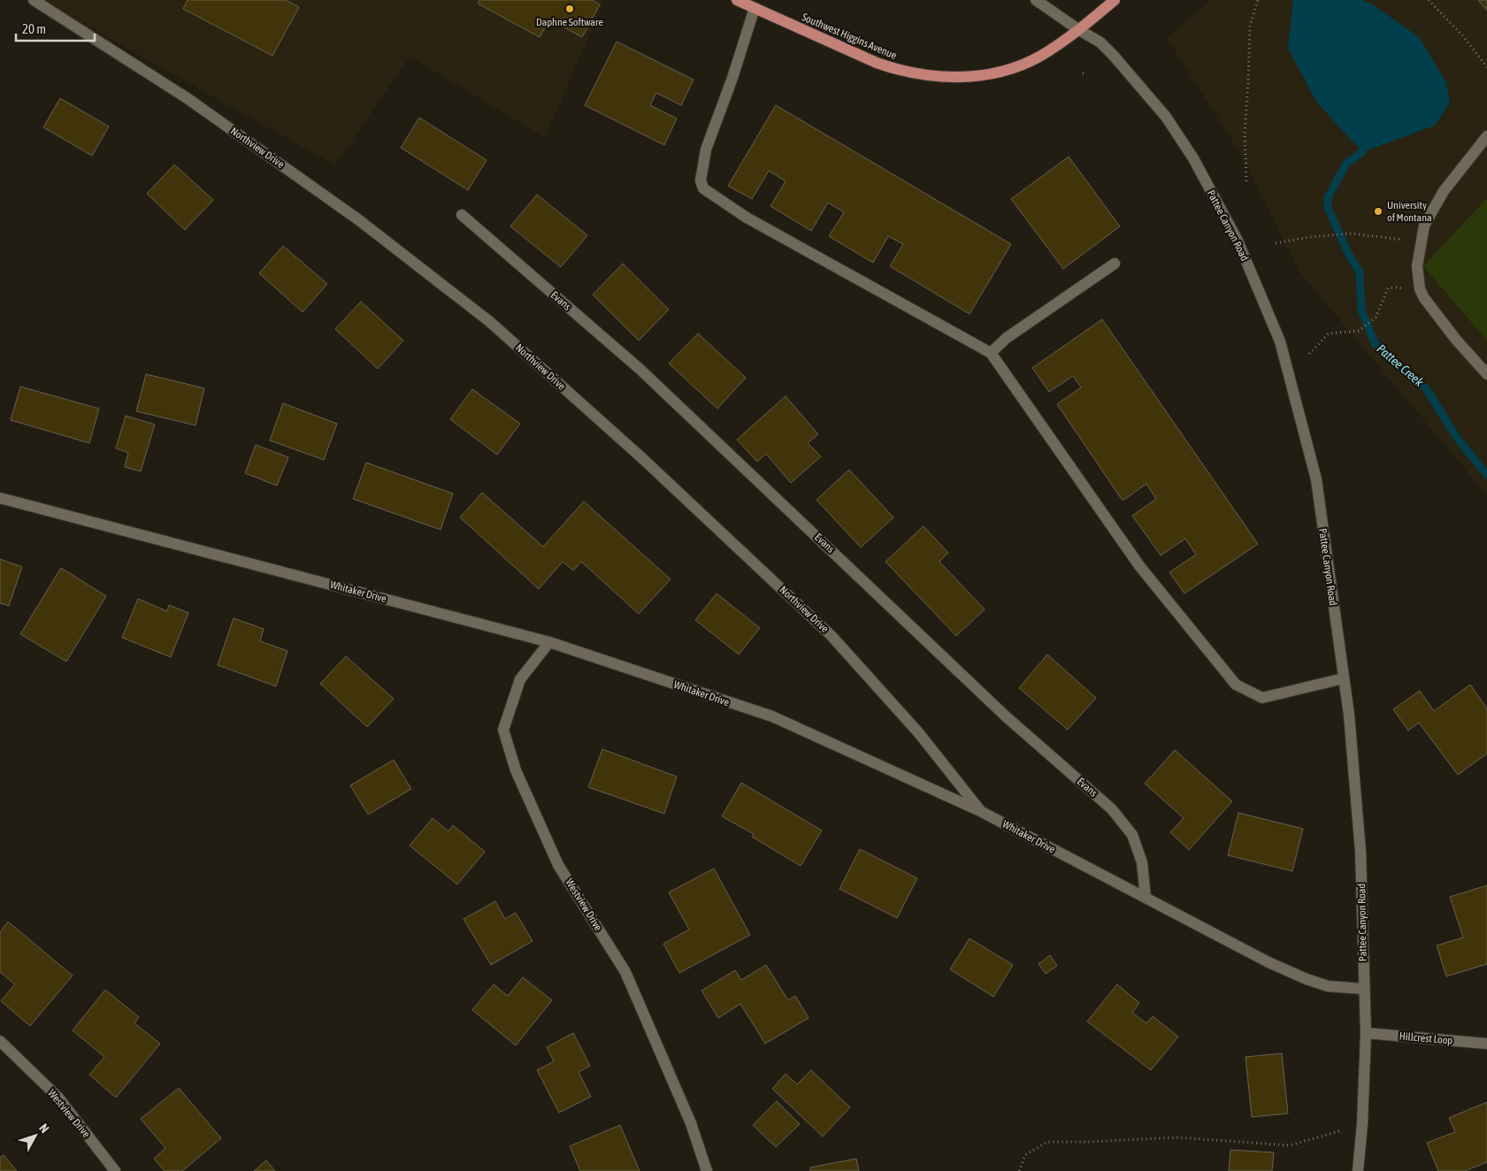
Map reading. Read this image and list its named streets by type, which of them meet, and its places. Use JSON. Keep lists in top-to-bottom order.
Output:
{
  "streets": {
    "main road": ["Southwest Higgins Avenue"],
    "street": [
      "Northview Drive",
      "Pattee Canyon Road",
      "Evans",
      "Whitaker Drive",
      "Westview Drive",
      "Hillcrest Loop"
    ]
  },
  "crossings": [
    ["Southwest Higgins Avenue", "Pattee Canyon Road"],
    ["Northview Drive", "Whitaker Drive"],
    ["Pattee Canyon Road", "Whitaker Drive"],
    ["Pattee Canyon Road", "Hillcrest Loop"],
    ["Evans", "Whitaker Drive"],
    ["Whitaker Drive", "Westview Drive"]
  ],
  "water": ["Pattee Creek"],
  "places": ["Daphne Software", "University of Montana"],
  "scale_bar": "20 m",
  "north": "top right"
}
